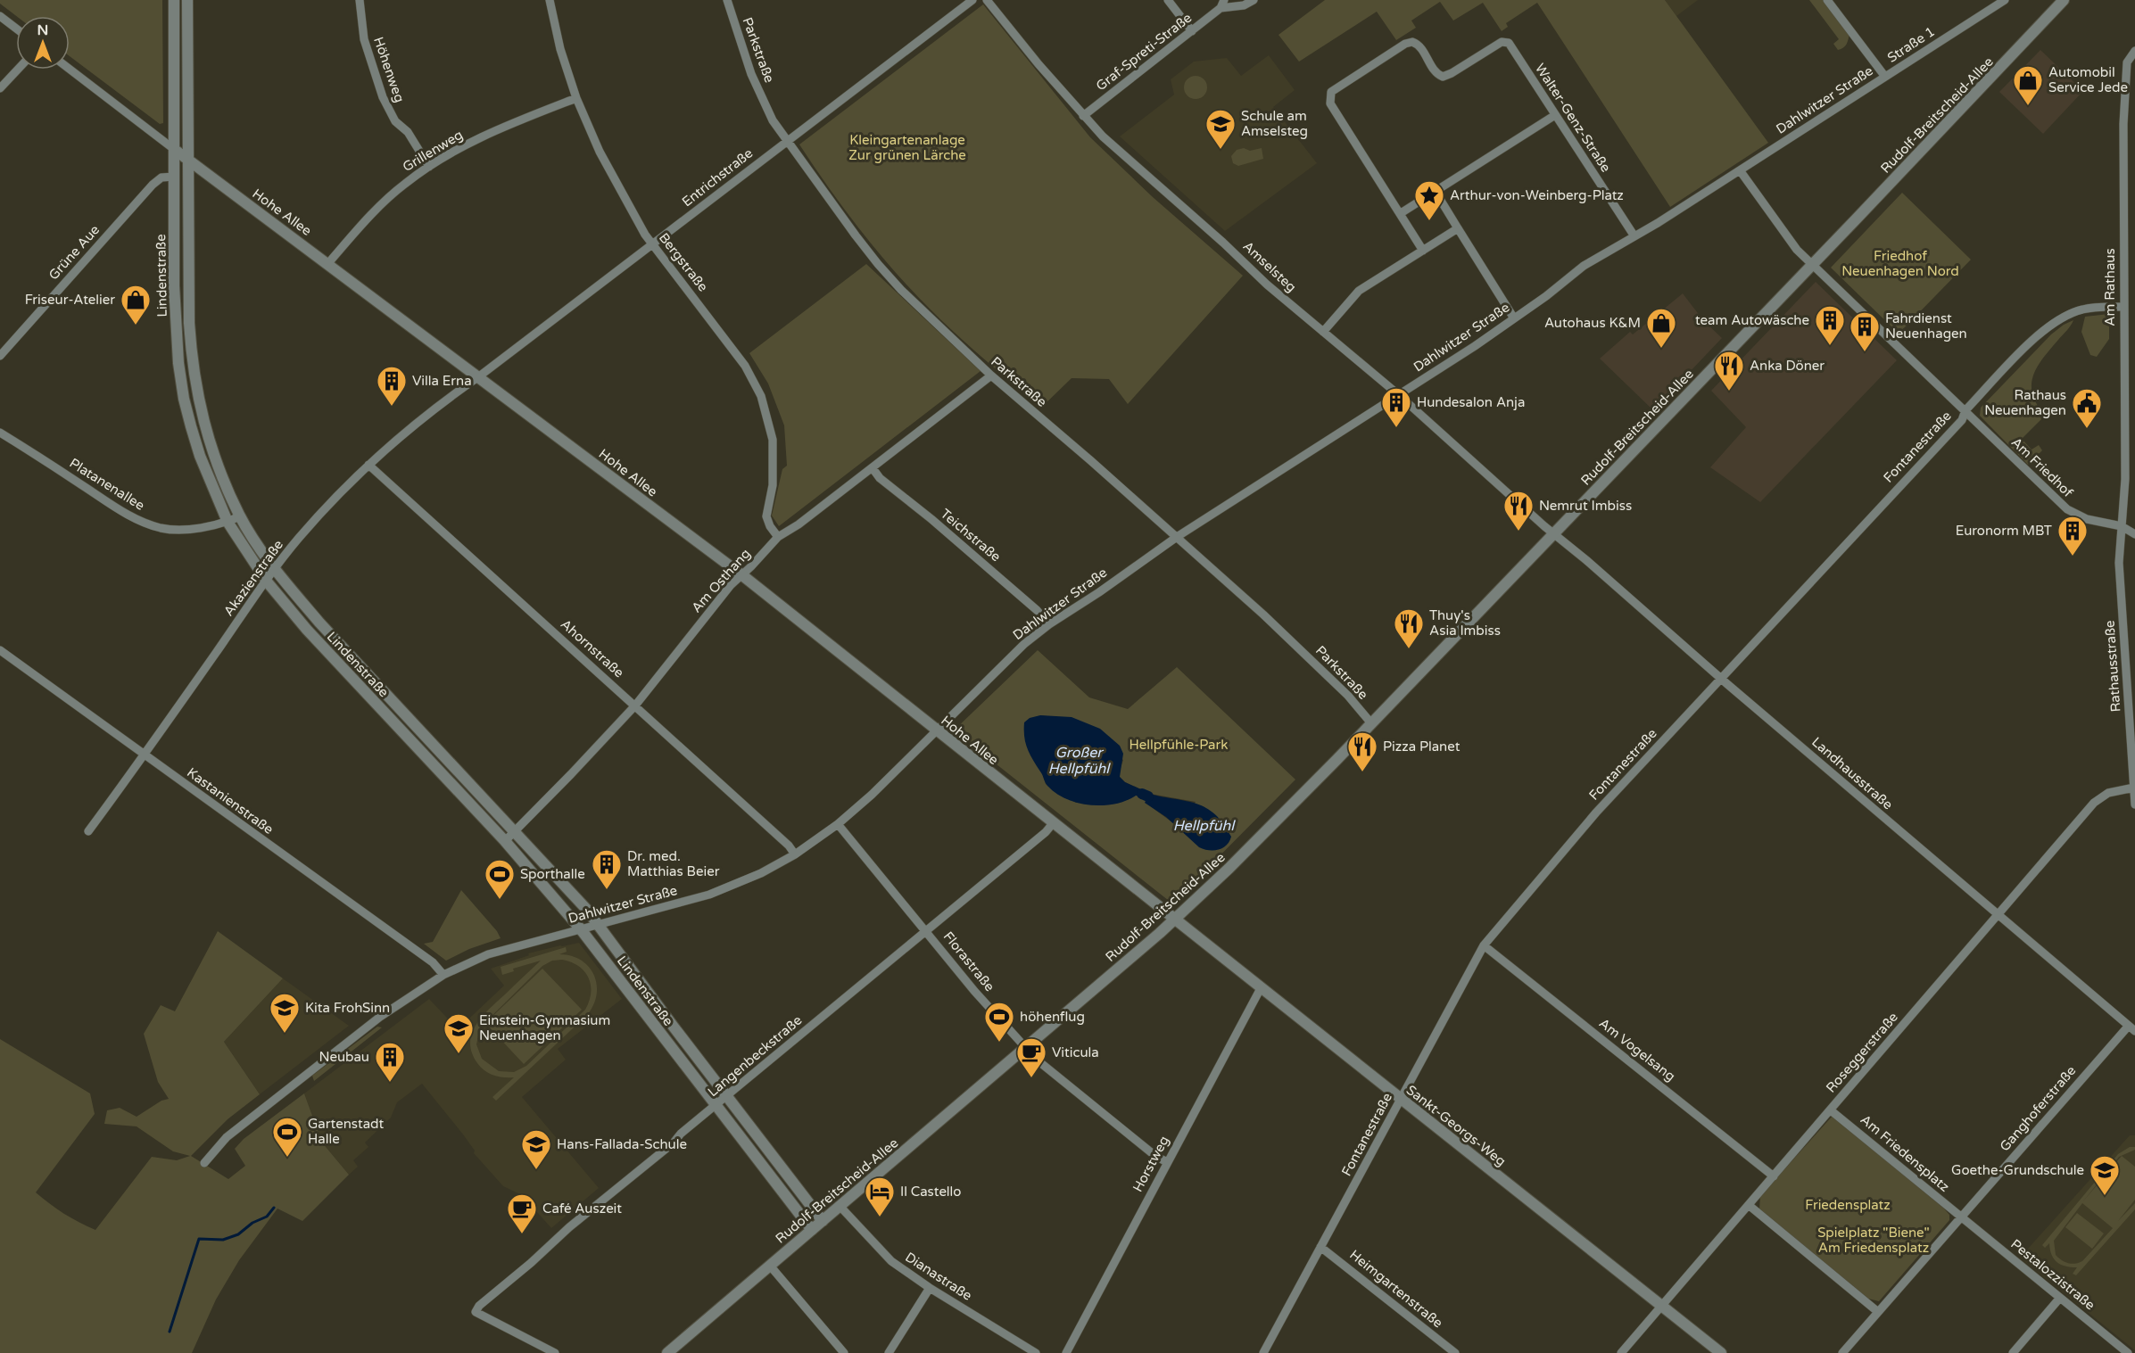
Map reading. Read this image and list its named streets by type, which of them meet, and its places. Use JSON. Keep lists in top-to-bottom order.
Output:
{
  "streets": {
    "street": [
      "Straße 1",
      "Parkstraße",
      "Graf-Spreti-Straße",
      "Höhenweg",
      "Dahlwitzer Straße",
      "Rudolf-Breitscheid-Allee",
      "Walter-Genz-Straße",
      "Grillenweg",
      "Entrichstraße",
      "Hohe Allee",
      "Grüne Aue",
      "Bergstraße",
      "Amselsteg",
      "Lindenstraße",
      "Am Rathaus",
      "Fontanestraße",
      "Am Friedhof",
      "Platanenallee",
      "Teichstraße",
      "Akazienstraße",
      "Am Osthang",
      "Ahornstraße",
      "Rathausstraße",
      "Landhausstraße",
      "Kastanienstraße",
      "Florastraße",
      "Am Vogelsang",
      "Roseggerstraße",
      "Langenbeckstraße",
      "Ganghoferstraße",
      "Sankt-Georgs-Weg",
      "Am Friedensplatz",
      "Horstweg",
      "Pestalozzistraße",
      "Dianastraße",
      "Heimgartenstraße"
    ]
  },
  "crossings": [
    ["Straße 1", "Dahlwitzer Straße"],
    ["Parkstraße", "Dahlwitzer Straße"],
    ["Parkstraße", "Rudolf-Breitscheid-Allee"],
    ["Parkstraße", "Entrichstraße"],
    ["Parkstraße", "Am Osthang"],
    ["Graf-Spreti-Straße", "Amselsteg"],
    ["Höhenweg", "Grillenweg"],
    ["Dahlwitzer Straße", "Walter-Genz-Straße"],
    ["Dahlwitzer Straße", "Hohe Allee"],
    ["Dahlwitzer Straße", "Amselsteg"],
    ["Dahlwitzer Straße", "Lindenstraße"],
    ["Dahlwitzer Straße", "Am Friedhof"],
    ["Dahlwitzer Straße", "Teichstraße"],
    ["Dahlwitzer Straße", "Ahornstraße"],
    ["Dahlwitzer Straße", "Kastanienstraße"],
    ["Dahlwitzer Straße", "Florastraße"],
    ["Rudolf-Breitscheid-Allee", "Hohe Allee"],
    ["Rudolf-Breitscheid-Allee", "Amselsteg"],
    ["Rudolf-Breitscheid-Allee", "Lindenstraße"],
    ["Rudolf-Breitscheid-Allee", "Am Friedhof"],
    ["Rudolf-Breitscheid-Allee", "Landhausstraße"],
    ["Rudolf-Breitscheid-Allee", "Florastraße"],
    ["Rudolf-Breitscheid-Allee", "Sankt-Georgs-Weg"],
    ["Rudolf-Breitscheid-Allee", "Dianastraße"],
    ["Grillenweg", "Hohe Allee"],
    ["Grillenweg", "Bergstraße"],
    ["Entrichstraße", "Hohe Allee"],
    ["Entrichstraße", "Bergstraße"],
    ["Entrichstraße", "Akazienstraße"],
    ["Hohe Allee", "Lindenstraße"],
    ["Hohe Allee", "Akazienstraße"],
    ["Hohe Allee", "Am Osthang"],
    ["Hohe Allee", "Langenbeckstraße"],
    ["Hohe Allee", "Sankt-Georgs-Weg"],
    ["Grüne Aue", "Lindenstraße"],
    ["Bergstraße", "Am Osthang"],
    ["Amselsteg", "Landhausstraße"],
    ["Lindenstraße", "Platanenallee"],
    ["Lindenstraße", "Akazienstraße"],
    ["Lindenstraße", "Am Osthang"],
    ["Lindenstraße", "Langenbeckstraße"],
    ["Am Rathaus", "Fontanestraße"],
    ["Am Rathaus", "Am Friedhof"],
    ["Am Rathaus", "Rathausstraße"],
    ["Fontanestraße", "Am Friedhof"],
    ["Fontanestraße", "Landhausstraße"],
    ["Fontanestraße", "Am Vogelsang"],
    ["Fontanestraße", "Sankt-Georgs-Weg"],
    ["Fontanestraße", "Heimgartenstraße"],
    ["Am Friedhof", "Rathausstraße"],
    ["Teichstraße", "Am Osthang"],
    ["Akazienstraße", "Ahornstraße"],
    ["Akazienstraße", "Kastanienstraße"],
    ["Am Osthang", "Ahornstraße"],
    ["Rathausstraße", "Roseggerstraße"],
    ["Landhausstraße", "Roseggerstraße"],
    ["Landhausstraße", "Ganghoferstraße"],
    ["Florastraße", "Langenbeckstraße"],
    ["Florastraße", "Horstweg"],
    ["Am Vogelsang", "Roseggerstraße"],
    ["Roseggerstraße", "Sankt-Georgs-Weg"],
    ["Roseggerstraße", "Am Friedensplatz"],
    ["Ganghoferstraße", "Am Friedensplatz"],
    ["Ganghoferstraße", "Pestalozzistraße"],
    ["Sankt-Georgs-Weg", "Horstweg"],
    ["Am Friedensplatz", "Pestalozzistraße"]
  ],
  "water": ["Großer Hellpfühl", "Hellpfühl"],
  "parks": [
    "Kleingartenanlage Zur grünen Lärche",
    "Friedhof Neuenhagen Nord",
    "Hellpfühle-Park",
    "Friedensplatz",
    "Spielplatz \"Biene\" Am Friedensplatz"
  ],
  "places": {
    "shop": ["Automobil Service Jede", "Friseur-Atelier", "Autohaus K&M"],
    "school or university": [
      "Schule am Amselsteg",
      "Kita FrohSinn",
      "Einstein-Gymnasium Neuenhagen",
      "Hans-Fallada-Schule",
      "Goethe-Grundschule"
    ],
    "place": ["Arthur-von-Weinberg-Platz"],
    "building": [
      "team Autowäsche",
      "Fahrdienst Neuenhagen",
      "Villa Erna",
      "Hundesalon Anja",
      "Euronorm MBT",
      "Dr. med. Matthias Beier",
      "Neubau"
    ],
    "restaurant": [
      "Anka Döner",
      "Nemrut Imbiss",
      "Thuy's Asia Imbiss",
      "Pizza Planet"
    ],
    "public building": ["Rathaus Neuenhagen"],
    "sports": ["Sporthalle", "höhenflug", "Gartenstadt Halle"],
    "cafe": ["Viticula", "Café Auszeit"],
    "hotel": ["Il Castello"]
  },
  "north": "top"
}
